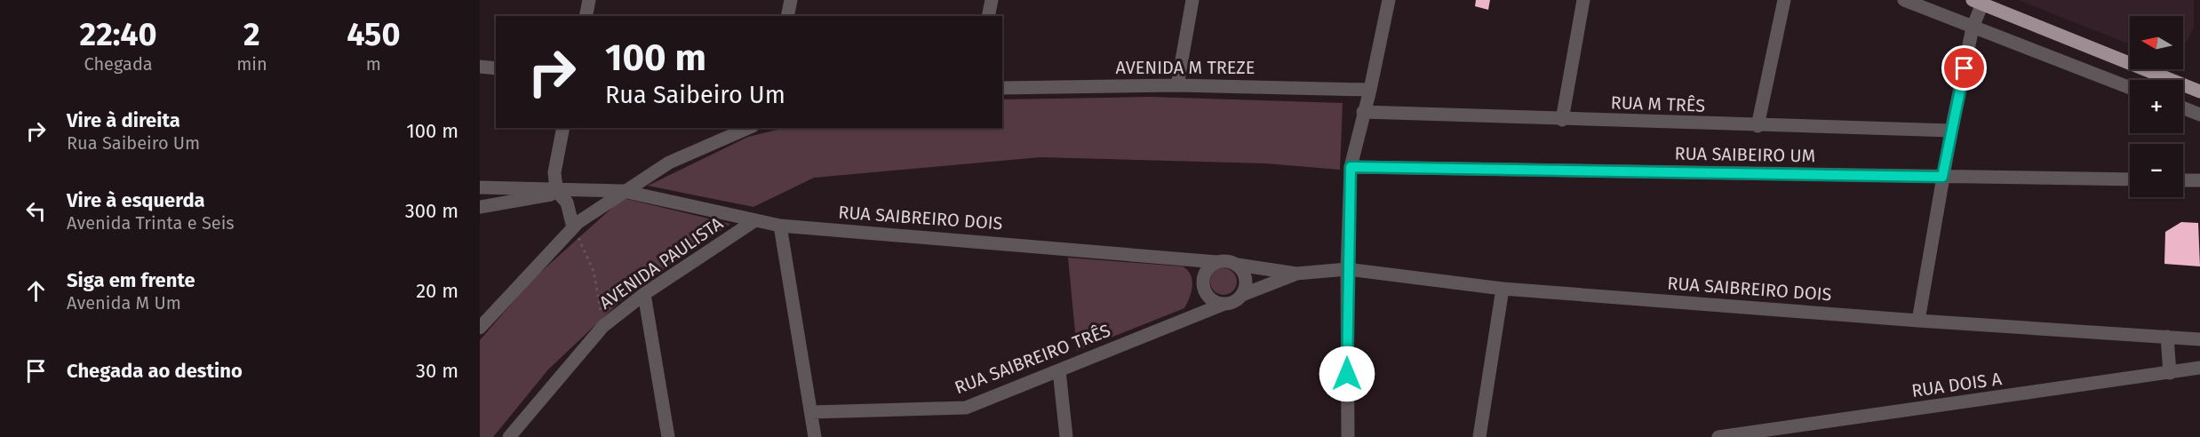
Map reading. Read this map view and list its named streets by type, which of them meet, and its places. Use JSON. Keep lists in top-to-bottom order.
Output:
{
  "streets": {
    "street": [
      "AVENIDA M TREZE",
      "RUA M TRÊS",
      "RUA SAIBEIRO UM",
      "RUA SAIBREIRO DOIS",
      "AVENIDA PAULISTA",
      "RUA SAIBREIRO TRÊS",
      "RUA DOIS A"
    ]
  },
  "crossings": [
    ["RUA SAIBREIRO DOIS", "AVENIDA PAULISTA"],
    ["RUA SAIBREIRO DOIS", "RUA SAIBREIRO TRÊS"]
  ],
  "north": "left",
  "page": {
    "eta": [
      "22:40",
      "Chegada",
      "2",
      "min",
      "450",
      "m"
    ],
    "map_buttons": ["+", "−"],
    "turn": ["100 m", "Rua Saibeiro Um"],
    "list": [
      {
        "name": "Vire à direita",
        "note": "Rua Saibeiro Um",
        "value": "100 m"
      },
      {
        "name": "Vire à esquerda",
        "note": "Avenida Trinta e Seis",
        "value": "300 m"
      },
      {
        "name": "Siga em frente",
        "note": "Avenida M Um",
        "value": "20 m"
      },
      {
        "name": "Chegada ao destino",
        "value": "30 m"
      }
    ]
  }
}
